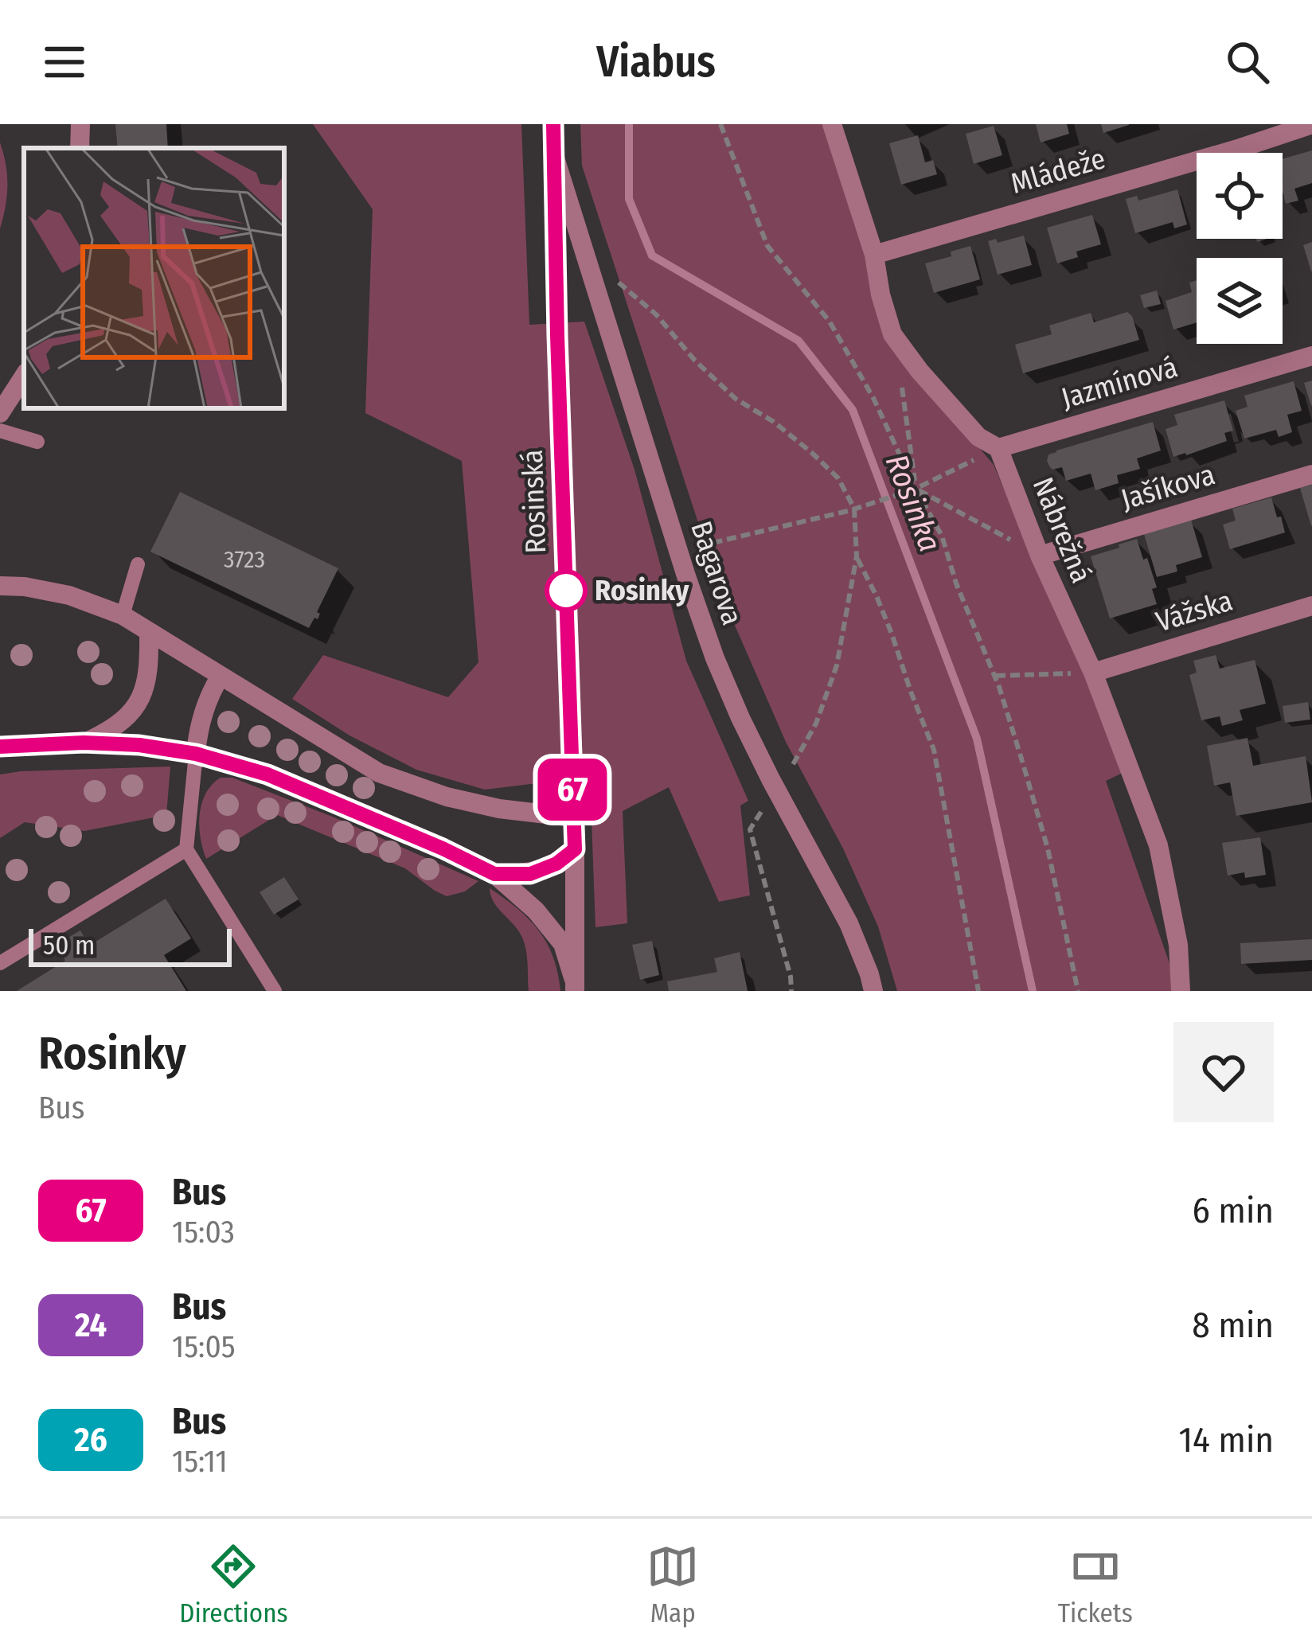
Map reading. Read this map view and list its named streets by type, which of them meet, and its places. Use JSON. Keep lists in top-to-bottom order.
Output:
{
  "streets": {
    "street": [
      "Mládeže",
      "Jazmínová",
      "Jašíkova",
      "Rosinská",
      "Nábrežná",
      "Bagarova",
      "Vážska"
    ]
  },
  "crossings": [
    ["Mládeže", "Nábrežná"],
    ["Jazmínová", "Nábrežná"],
    ["Jašíkova", "Nábrežná"],
    ["Rosinská", "Bagarova"],
    ["Nábrežná", "Vážska"]
  ],
  "water": ["Rosinka"],
  "places": ["Rosinky"],
  "lines": ["bus line 67"],
  "house_numbers": ["3723"],
  "scale_bar": "50 m",
  "page": {
    "header": "Viabus",
    "on_map": "67",
    "scale": "50 m",
    "heading": ["Rosinky", "Bus"],
    "list": [
      {
        "mark": "67",
        "name": "Bus",
        "note": "15:03",
        "value": "6 min"
      },
      {
        "mark": "24",
        "name": "Bus",
        "note": "15:05",
        "value": "8 min"
      },
      {
        "mark": "26",
        "name": "Bus",
        "note": "15:11",
        "value": "14 min"
      }
    ],
    "tabs": ["Directions", "Map", "Tickets"]
  }
}
